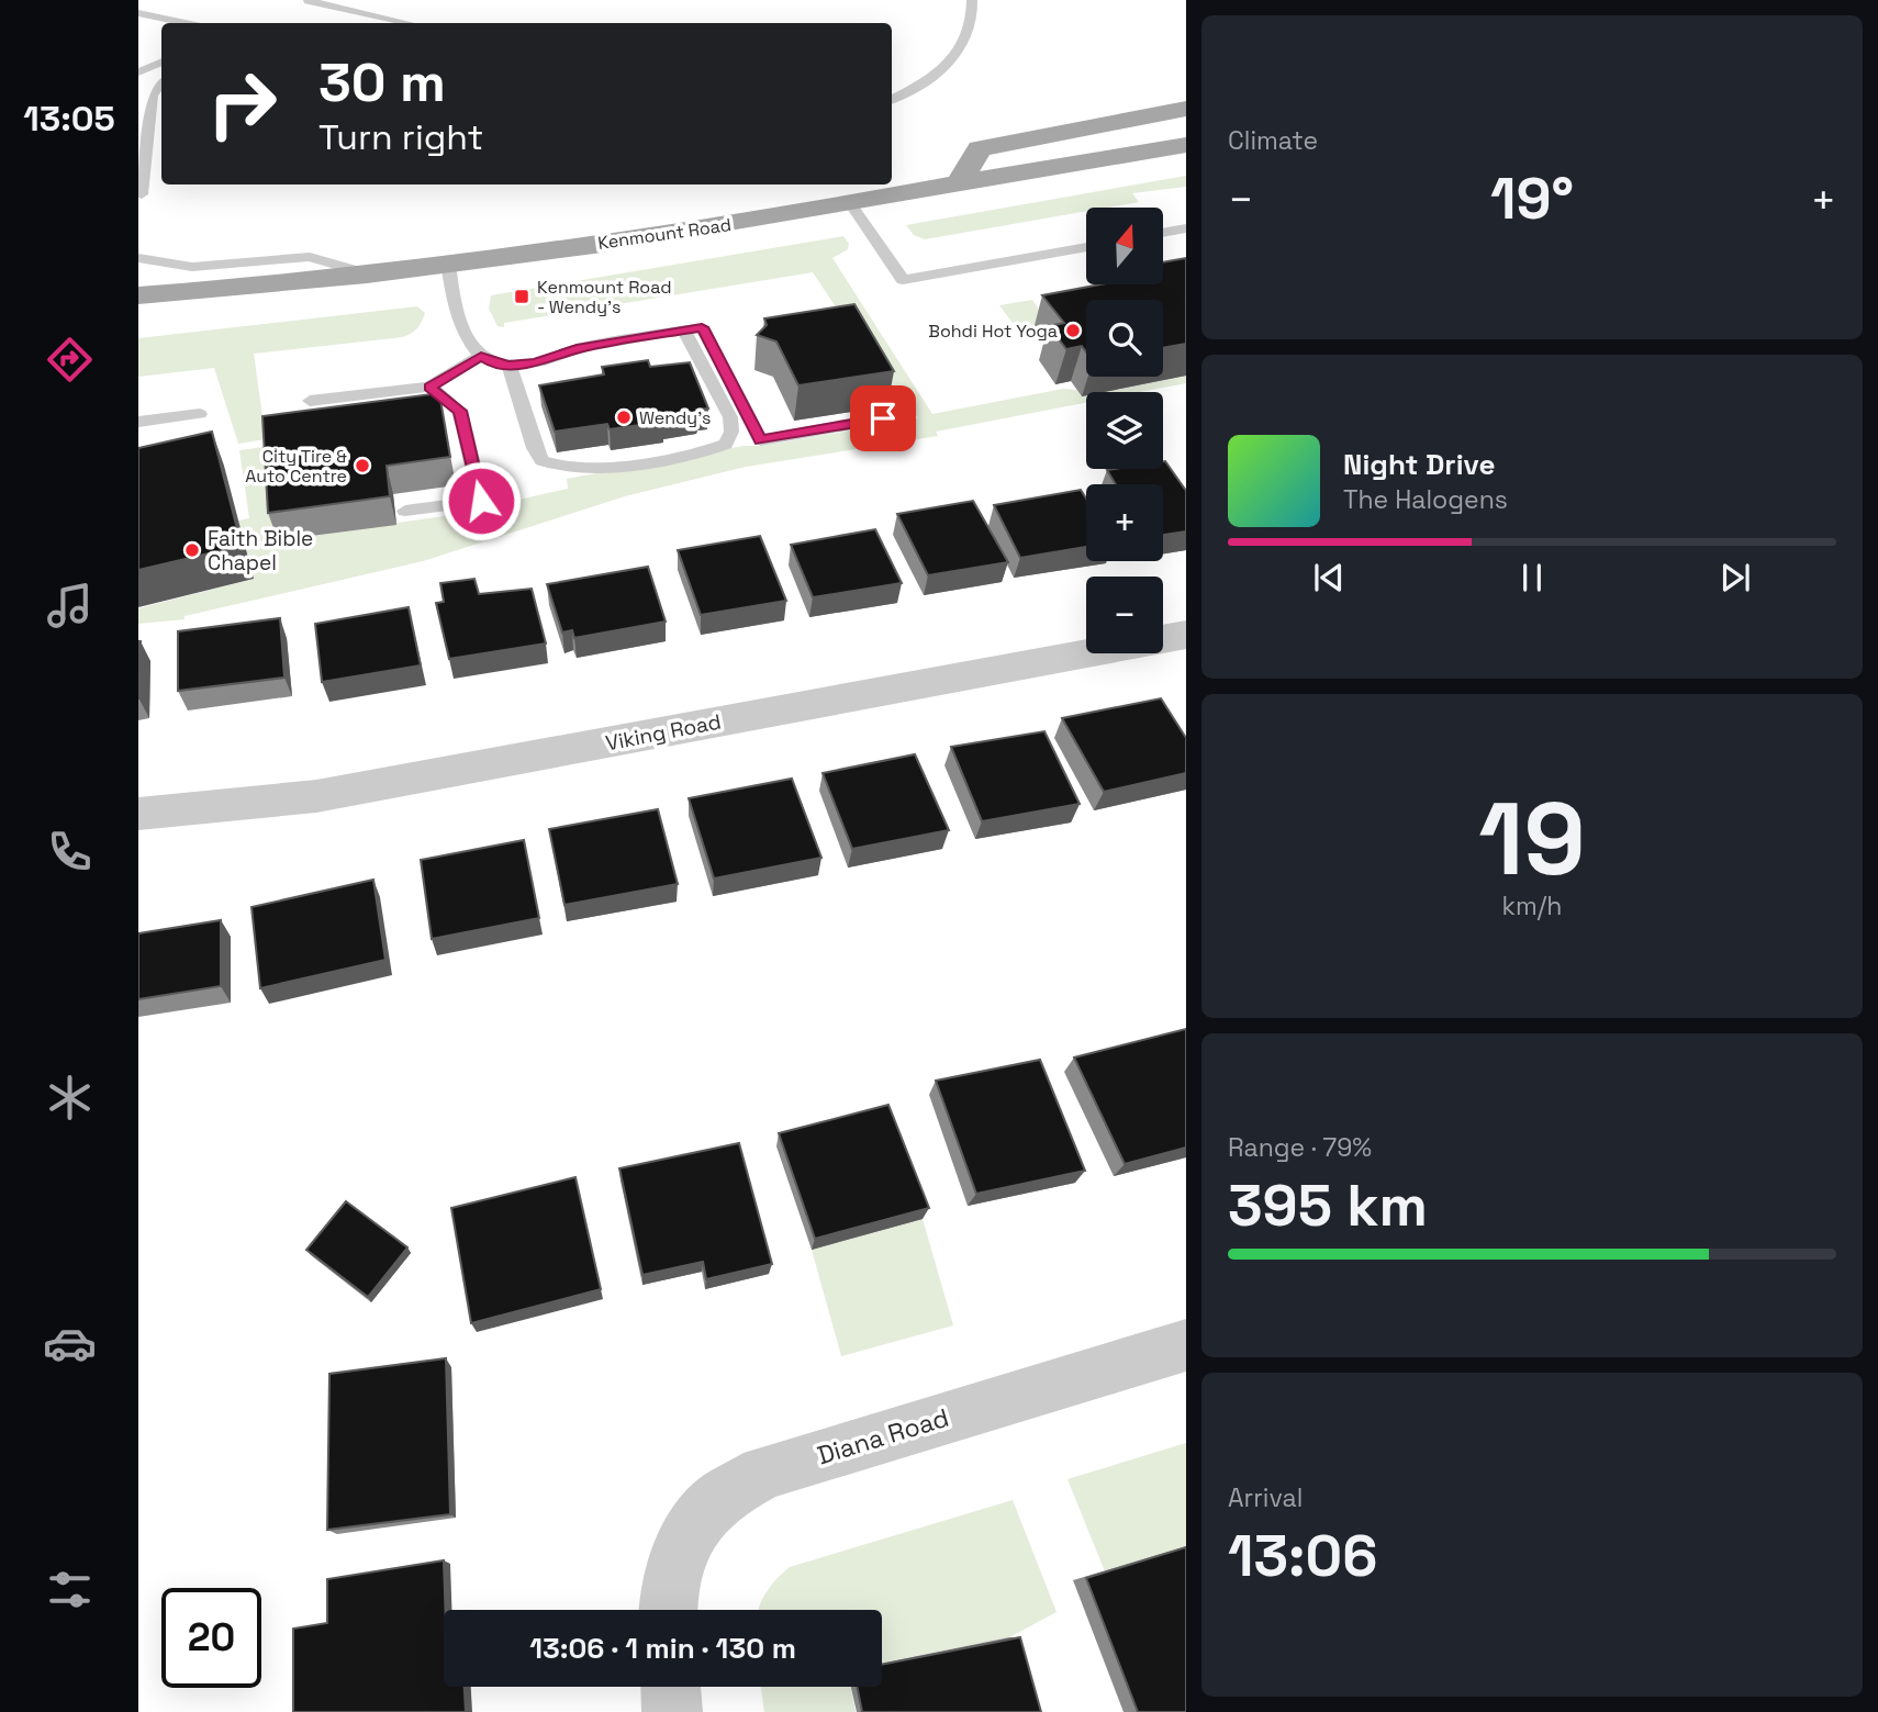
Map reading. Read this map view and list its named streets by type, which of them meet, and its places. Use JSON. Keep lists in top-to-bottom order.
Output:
{
  "streets": {
    "main road": ["Kenmount Road"],
    "street": ["Viking Road", "Diana Road"]
  },
  "places": {
    "transit": ["Kenmount Road - Wendy's"],
    "other": [
      "Bohdi Hot Yoga",
      "Wendy's",
      "City Tire & Auto Centre",
      "Faith Bible Chapel"
    ]
  },
  "north": "top",
  "page": {
    "tabs": "13:05",
    "tile": [
      "Climate",
      ["19", "km/h"],
      ["Range · 79%", "395 km"],
      ["Arrival", "13:06"]
    ],
    "turn": ["30 m", "Turn right"],
    "heat": ["−", "19°", "+"],
    "map_buttons": ["+", "−"],
    "song": ["Night Drive", "The Halogens"],
    "limit": "20",
    "trip": "13:06 · 1 min · 130 m"
  }
}
